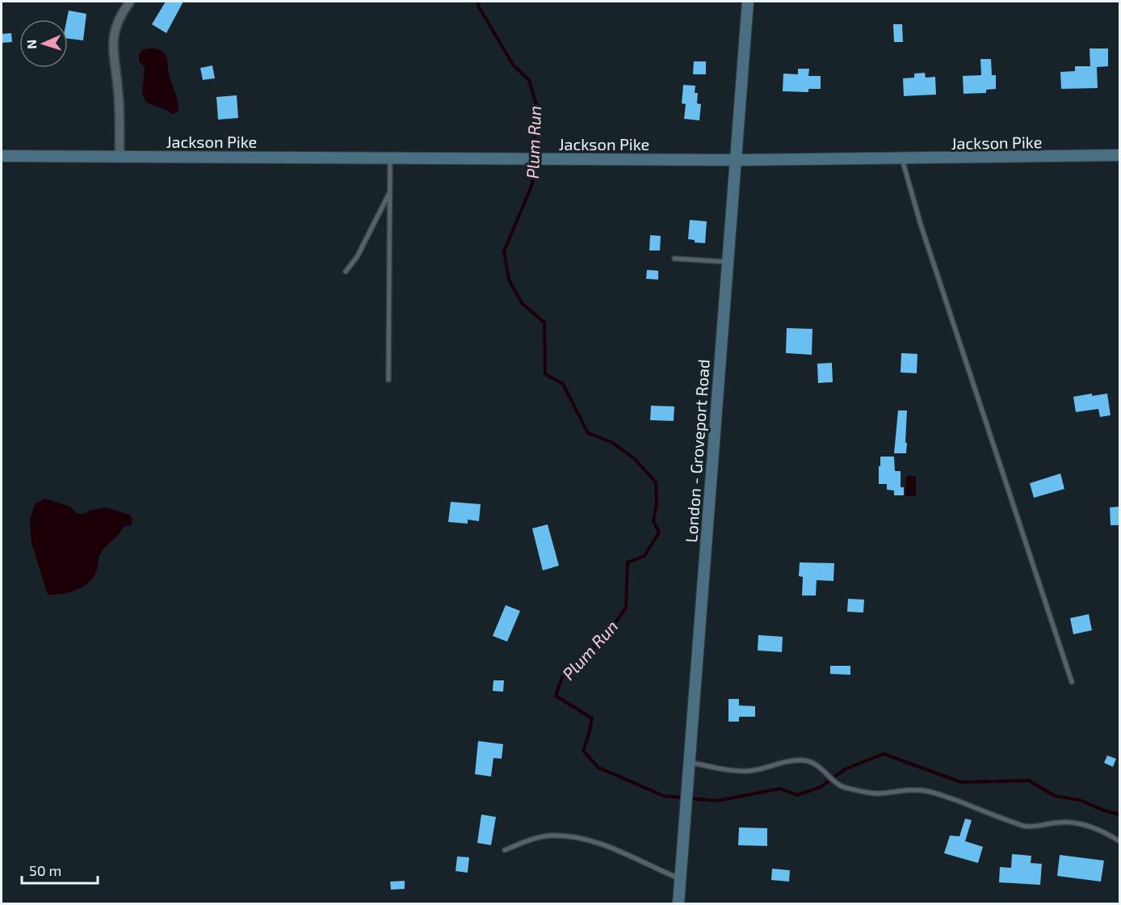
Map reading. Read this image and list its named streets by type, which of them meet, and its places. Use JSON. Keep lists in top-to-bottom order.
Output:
{
  "streets": {
    "main road": ["Jackson Pike", "London - Groveport Road"]
  },
  "crossings": [
    ["Jackson Pike", "London - Groveport Road"]
  ],
  "water": ["Plum Run"],
  "scale_bar": "50 m",
  "north": "left"
}
